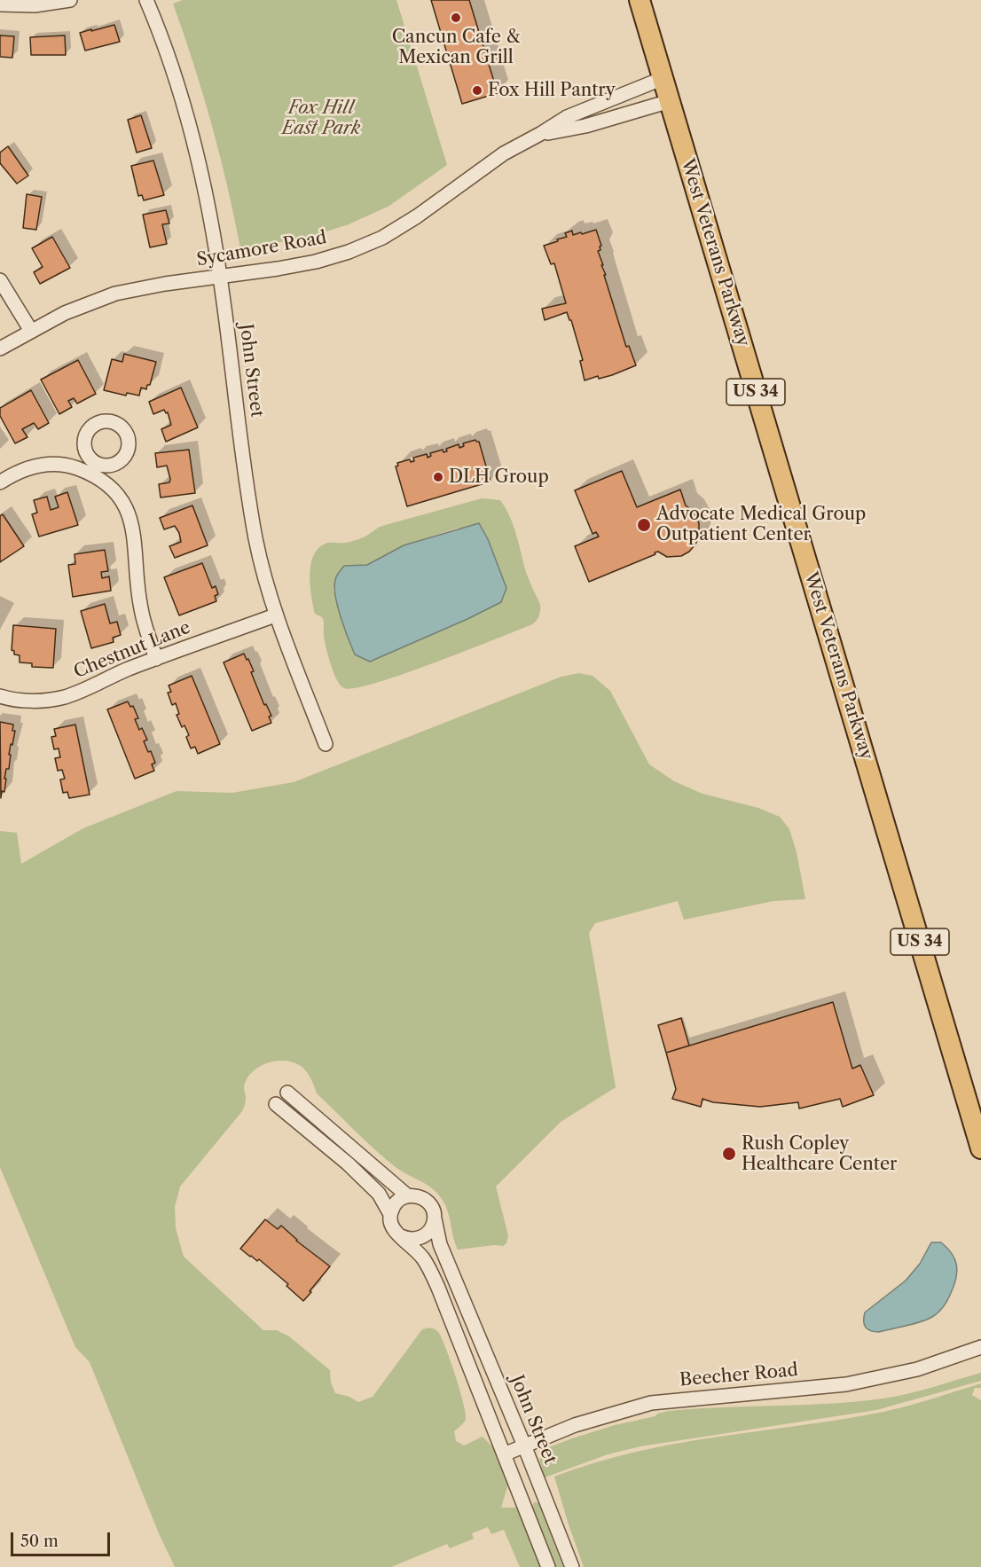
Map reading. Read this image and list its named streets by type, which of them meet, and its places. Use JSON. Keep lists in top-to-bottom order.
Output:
{
  "streets": {
    "main road": ["West Veterans Parkway", "US 34"],
    "street": [
      "Sycamore Road",
      "John Street",
      "Chestnut Lane",
      "Beecher Road"
    ]
  },
  "crossings": [
    ["Sycamore Road", "West Veterans Parkway"],
    ["Sycamore Road", "John Street"],
    ["John Street", "Chestnut Lane"],
    ["John Street", "Beecher Road"]
  ],
  "parks": ["Fox Hill East Park"],
  "places": [
    "Cancun Cafe & Mexican Grill",
    "Fox Hill Pantry",
    "DLH Group",
    "Advocate Medical Group Outpatient Center",
    "Rush Copley Healthcare Center"
  ],
  "scale_bar": "50 m"
}
